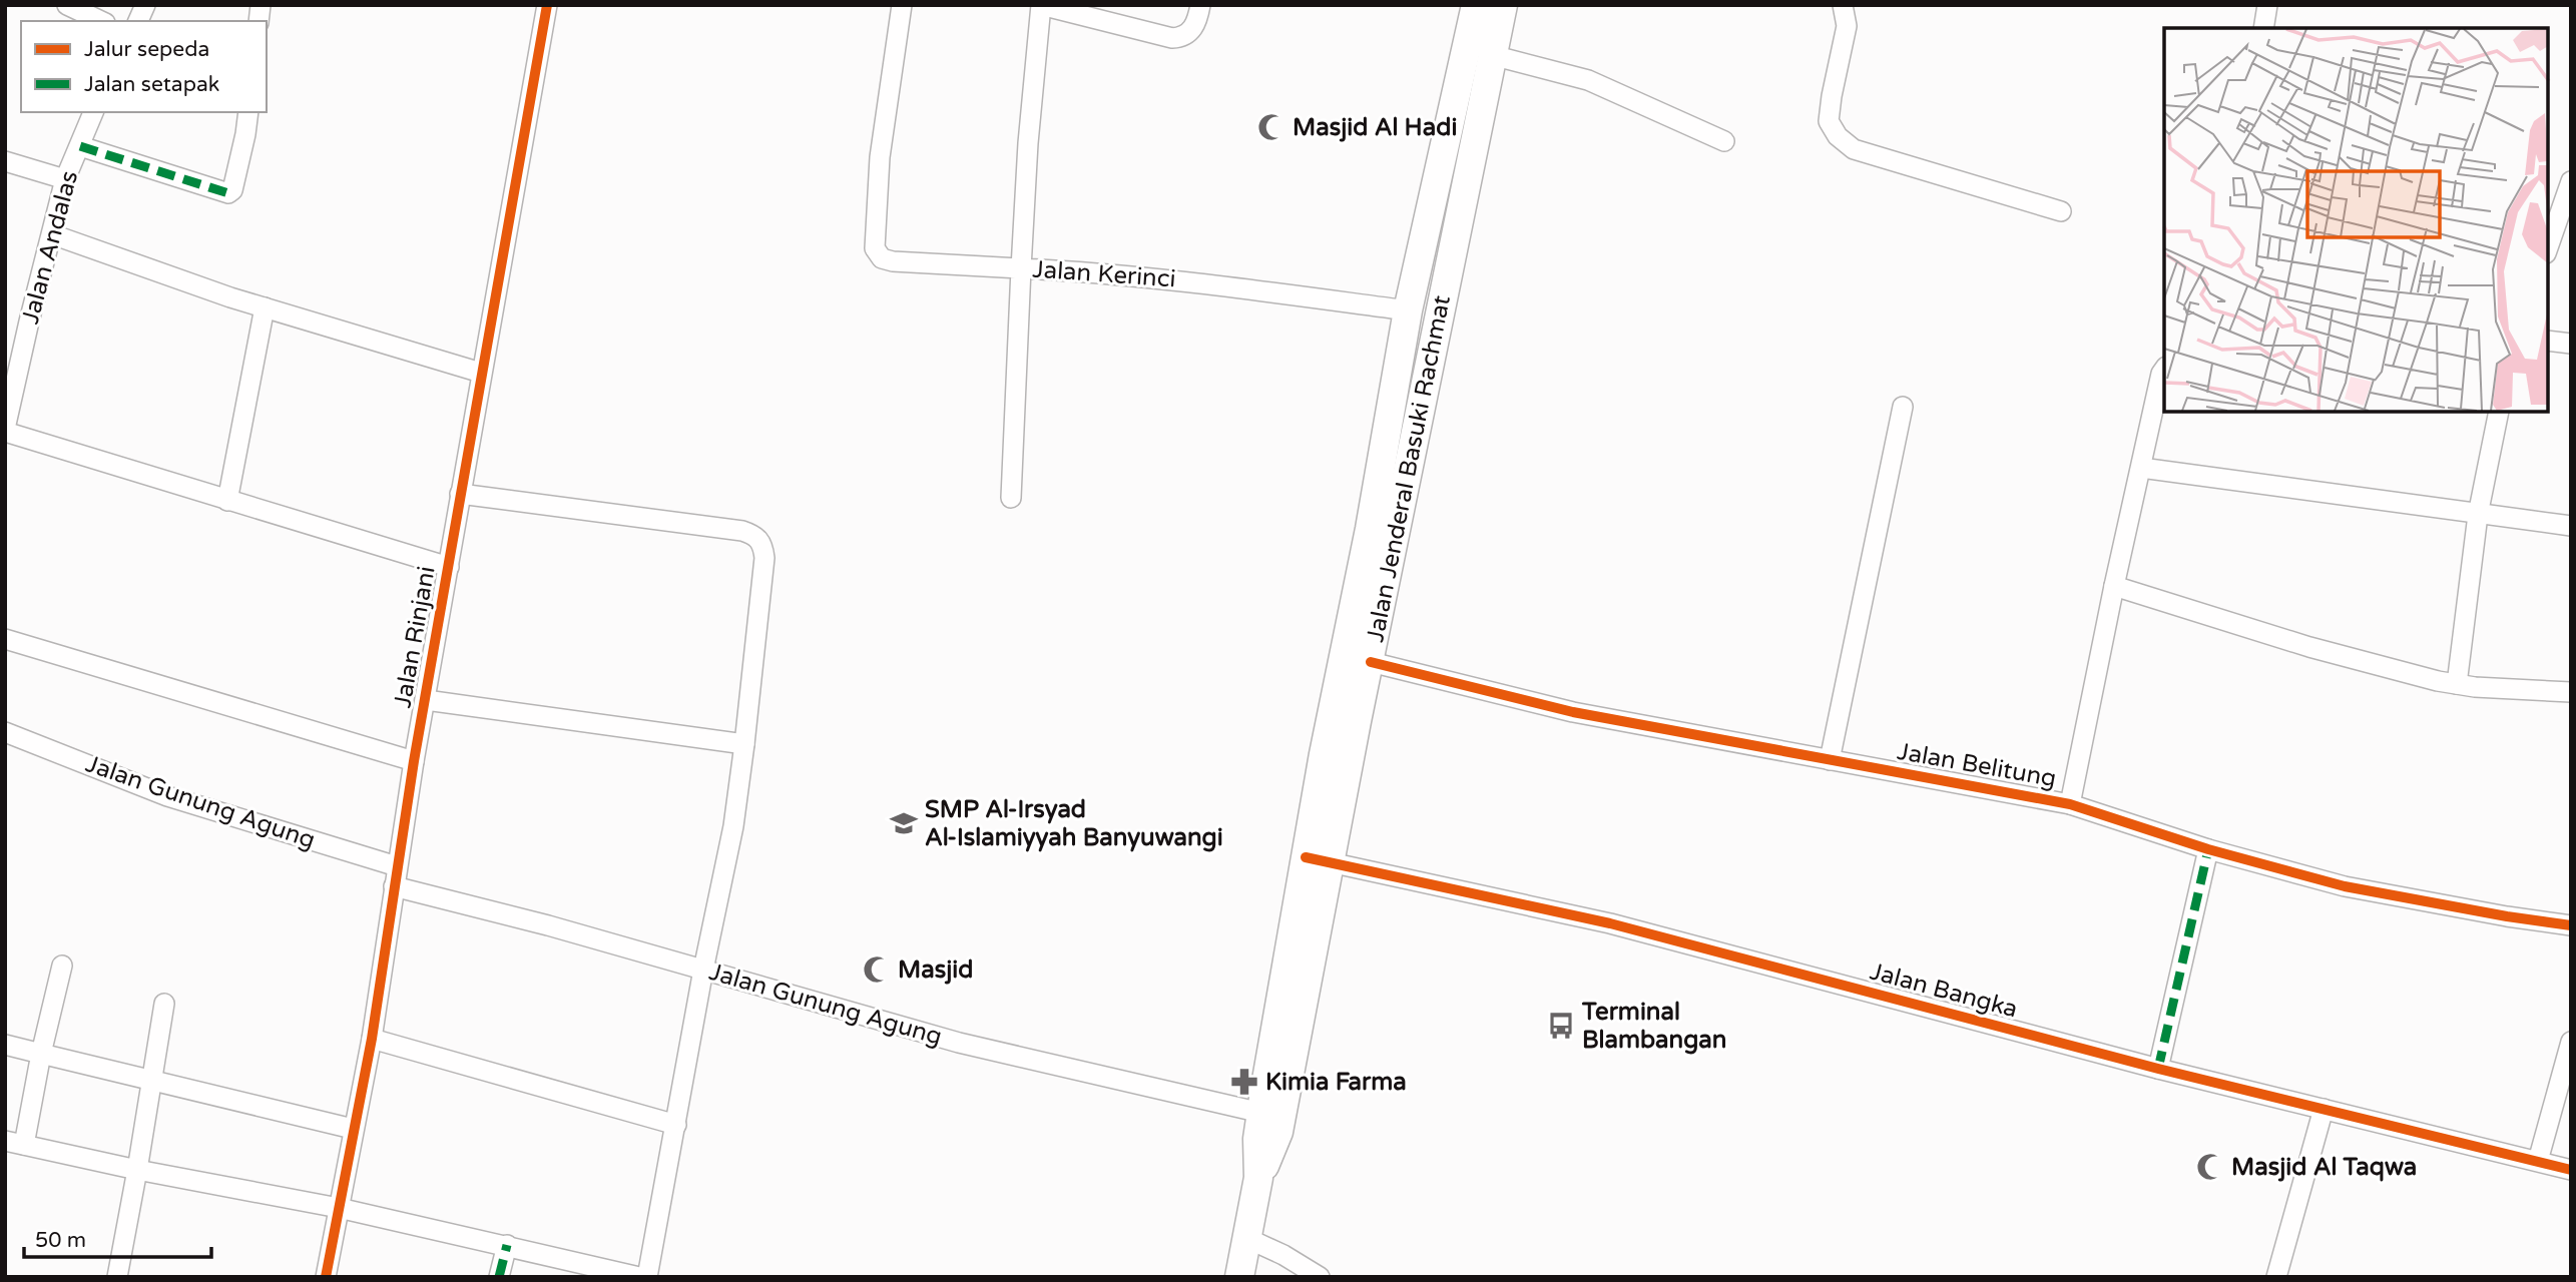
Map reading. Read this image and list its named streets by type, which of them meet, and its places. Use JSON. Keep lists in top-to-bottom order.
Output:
{
  "streets": {
    "main road": ["Jalan Jenderal Basuki Rachmat"],
    "street": [
      "Jalan Andalas",
      "Jalan Kerinci",
      "Jalan Rinjani",
      "Jalan Belitung",
      "Jalan Gunung Agung",
      "Jalan Bangka"
    ]
  },
  "crossings": [
    ["Jalan Kerinci", "Jalan Jenderal Basuki Rachmat"],
    ["Jalan Jenderal Basuki Rachmat", "Jalan Belitung"],
    ["Jalan Jenderal Basuki Rachmat", "Jalan Gunung Agung"],
    ["Jalan Jenderal Basuki Rachmat", "Jalan Bangka"],
    ["Jalan Rinjani", "Jalan Gunung Agung"]
  ],
  "places": {
    "mosque": ["Masjid Al Hadi", "Masjid", "Masjid Al Taqwa"],
    "school or university": ["SMP Al-Irsyad Al-Islamiyyah Banyuwangi"],
    "bus stop": ["Terminal Blambangan"],
    "pharmacy": ["Kimia Farma"]
  },
  "legend": ["Jalur sepeda", "Jalan setapak"],
  "scale_bar": "50 m"
}
